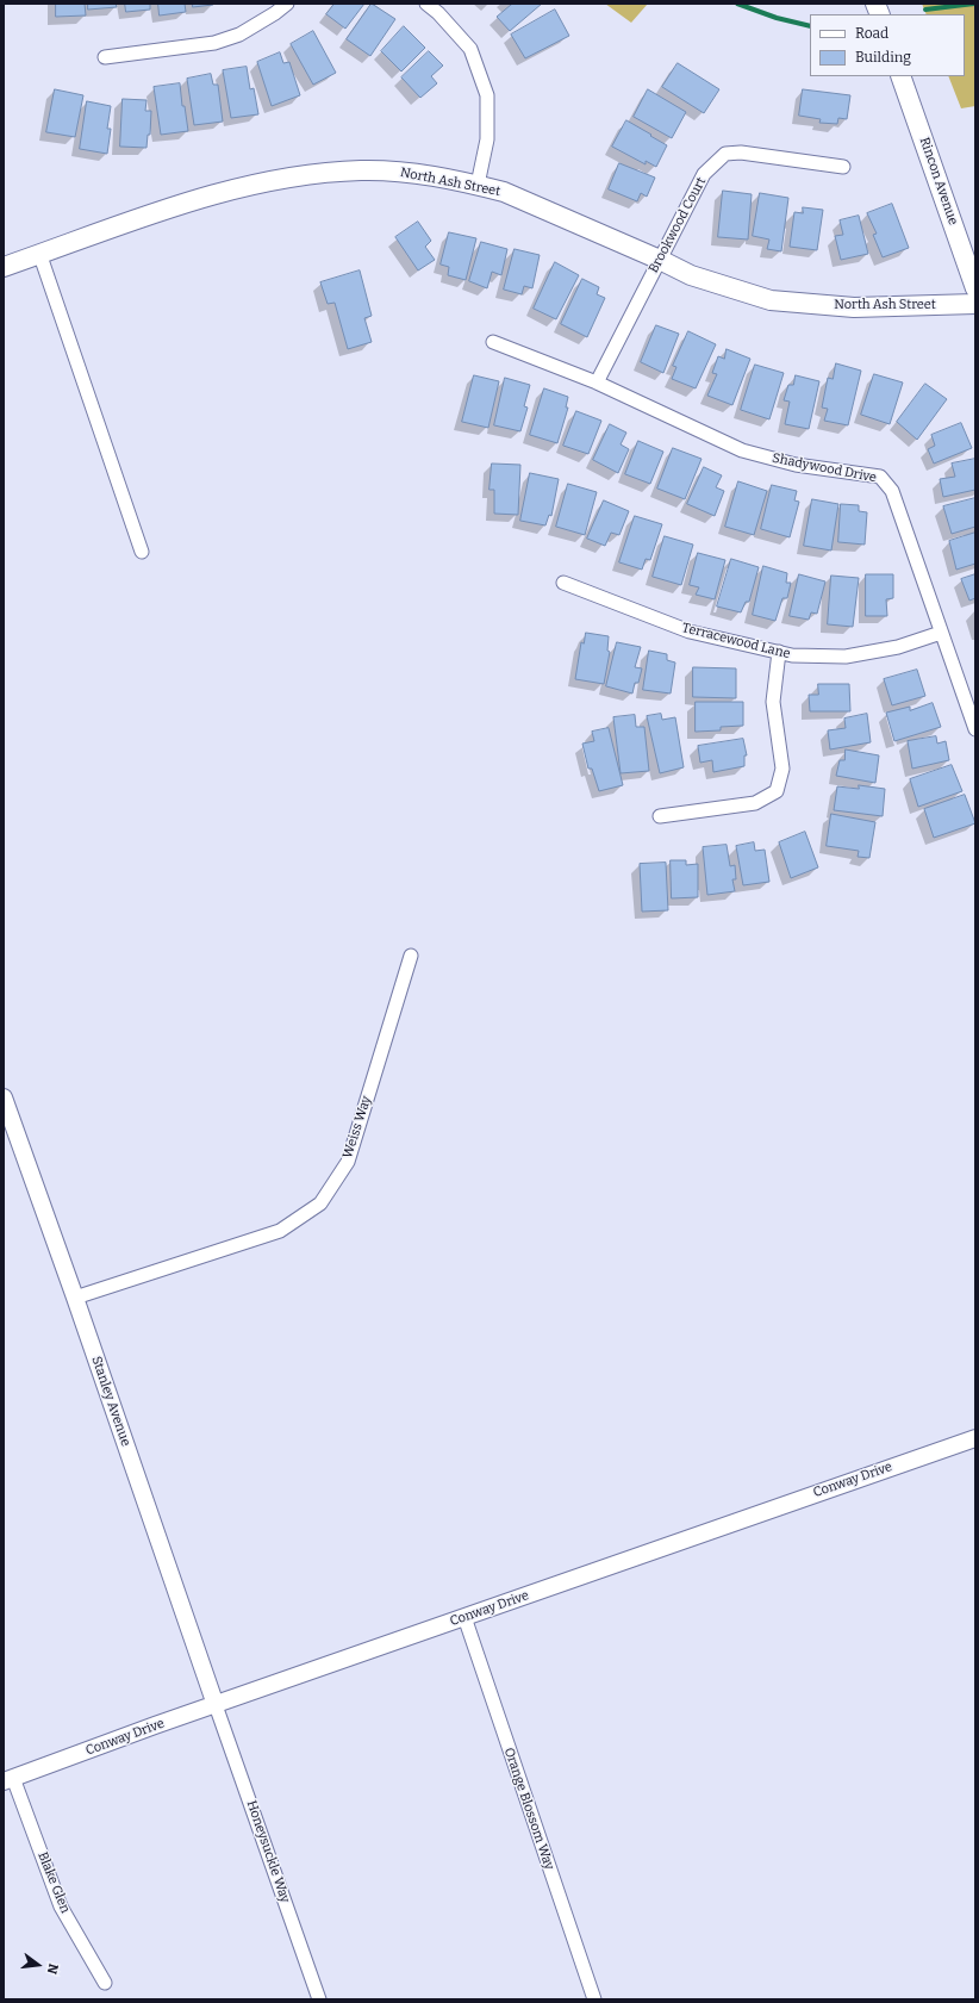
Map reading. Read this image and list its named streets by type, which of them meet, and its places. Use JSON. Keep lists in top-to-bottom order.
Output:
{
  "streets": {
    "main road": ["Rincon Avenue", "North Ash Street"],
    "street": [
      "Brookwood Court",
      "Shadywood Drive",
      "Terracewood Lane",
      "Weiss Way",
      "Stanley Avenue",
      "Conway Drive",
      "Orange Blossom Way",
      "Honeysuckle Way",
      "Blake Glen"
    ]
  },
  "crossings": [
    ["North Ash Street", "Brookwood Court"],
    ["Brookwood Court", "Shadywood Drive"],
    ["Shadywood Drive", "Terracewood Lane"],
    ["Weiss Way", "Stanley Avenue"],
    ["Stanley Avenue", "Conway Drive"],
    ["Stanley Avenue", "Honeysuckle Way"],
    ["Conway Drive", "Orange Blossom Way"],
    ["Conway Drive", "Honeysuckle Way"],
    ["Conway Drive", "Blake Glen"]
  ],
  "legend": ["Road", "Building"],
  "north": "right"
}
